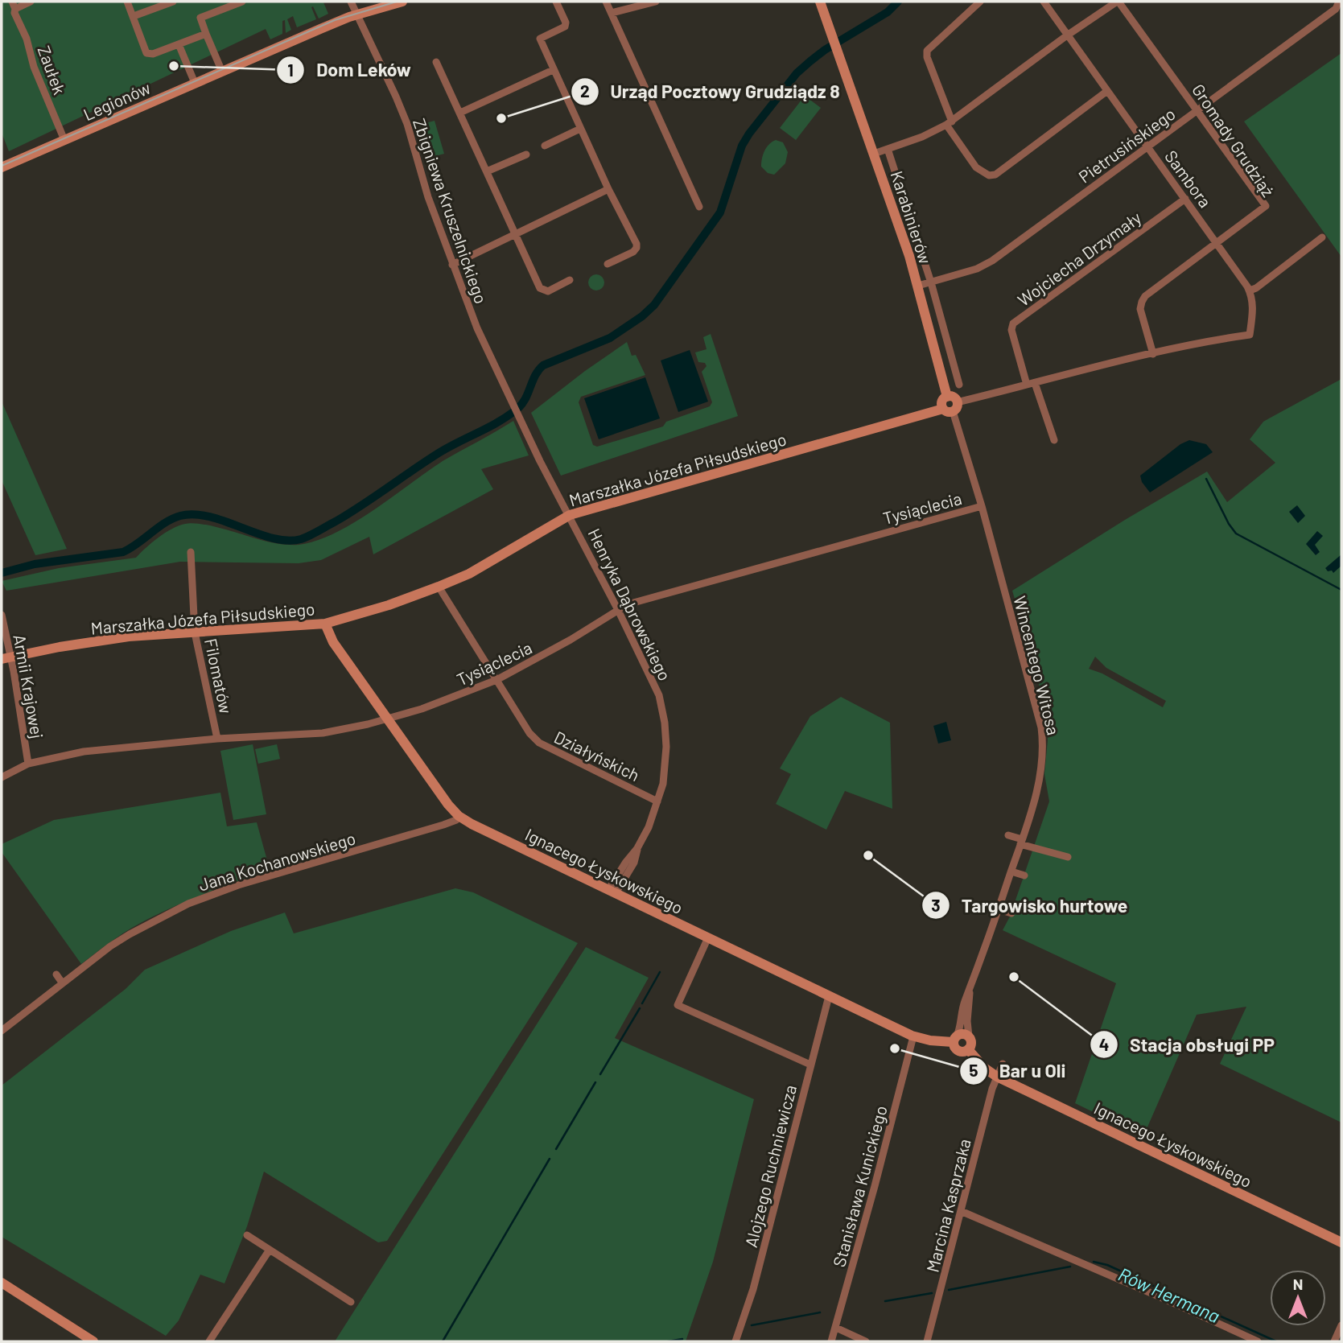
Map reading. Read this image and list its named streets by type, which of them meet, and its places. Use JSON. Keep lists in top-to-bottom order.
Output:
{
  "streets": {
    "street": [
      "Zaułek",
      "Legionów",
      "Gromady Grudziąż",
      "Pietrusińskiego",
      "Sambora",
      "Zbigniewa Kruszelnickiego",
      "Karabinierów",
      "Wojciecha Drzymały",
      "Marszałka Józefa Piłsudskiego",
      "Tysiąclecia",
      "Henryka Dąbrowskiego",
      "Wincentego Witosa",
      "Filomatów",
      "Armii Krajowej",
      "Działyńskich",
      "Jana Kochanowskiego",
      "Ignacego Łyskowskiego",
      "Alojzego Ruchniewicza",
      "Stanisława Kunickiego",
      "Marcina Kasprzaka"
    ]
  },
  "crossings": [
    ["Zaułek", "Legionów"],
    ["Legionów", "Zbigniewa Kruszelnickiego"],
    ["Gromady Grudziąż", "Pietrusińskiego"],
    ["Gromady Grudziąż", "Sambora"],
    ["Gromady Grudziąż", "Marszałka Józefa Piłsudskiego"],
    ["Pietrusińskiego", "Sambora"],
    ["Pietrusińskiego", "Karabinierów"],
    ["Sambora", "Wojciecha Drzymały"],
    ["Sambora", "Marszałka Józefa Piłsudskiego"],
    ["Zbigniewa Kruszelnickiego", "Henryka Dąbrowskiego"],
    ["Karabinierów", "Marszałka Józefa Piłsudskiego"],
    ["Wojciecha Drzymały", "Marszałka Józefa Piłsudskiego"],
    ["Marszałka Józefa Piłsudskiego", "Henryka Dąbrowskiego"],
    ["Marszałka Józefa Piłsudskiego", "Filomatów"],
    ["Marszałka Józefa Piłsudskiego", "Armii Krajowej"],
    ["Marszałka Józefa Piłsudskiego", "Działyńskich"],
    ["Marszałka Józefa Piłsudskiego", "Ignacego Łyskowskiego"],
    ["Tysiąclecia", "Henryka Dąbrowskiego"],
    ["Tysiąclecia", "Wincentego Witosa"],
    ["Tysiąclecia", "Filomatów"],
    ["Tysiąclecia", "Armii Krajowej"],
    ["Tysiąclecia", "Działyńskich"],
    ["Tysiąclecia", "Ignacego Łyskowskiego"],
    ["Henryka Dąbrowskiego", "Działyńskich"],
    ["Henryka Dąbrowskiego", "Ignacego Łyskowskiego"],
    ["Wincentego Witosa", "Ignacego Łyskowskiego"],
    ["Jana Kochanowskiego", "Ignacego Łyskowskiego"],
    ["Ignacego Łyskowskiego", "Alojzego Ruchniewicza"],
    ["Ignacego Łyskowskiego", "Stanisława Kunickiego"],
    ["Ignacego Łyskowskiego", "Marcina Kasprzaka"]
  ],
  "water": ["Rów Hermana"],
  "places": [
    "Dom Leków",
    "Urząd Pocztowy Grudziądz 8",
    "Targowisko hurtowe",
    "Stacja obsługi PP",
    "Bar u Oli"
  ],
  "north": "top"
}
